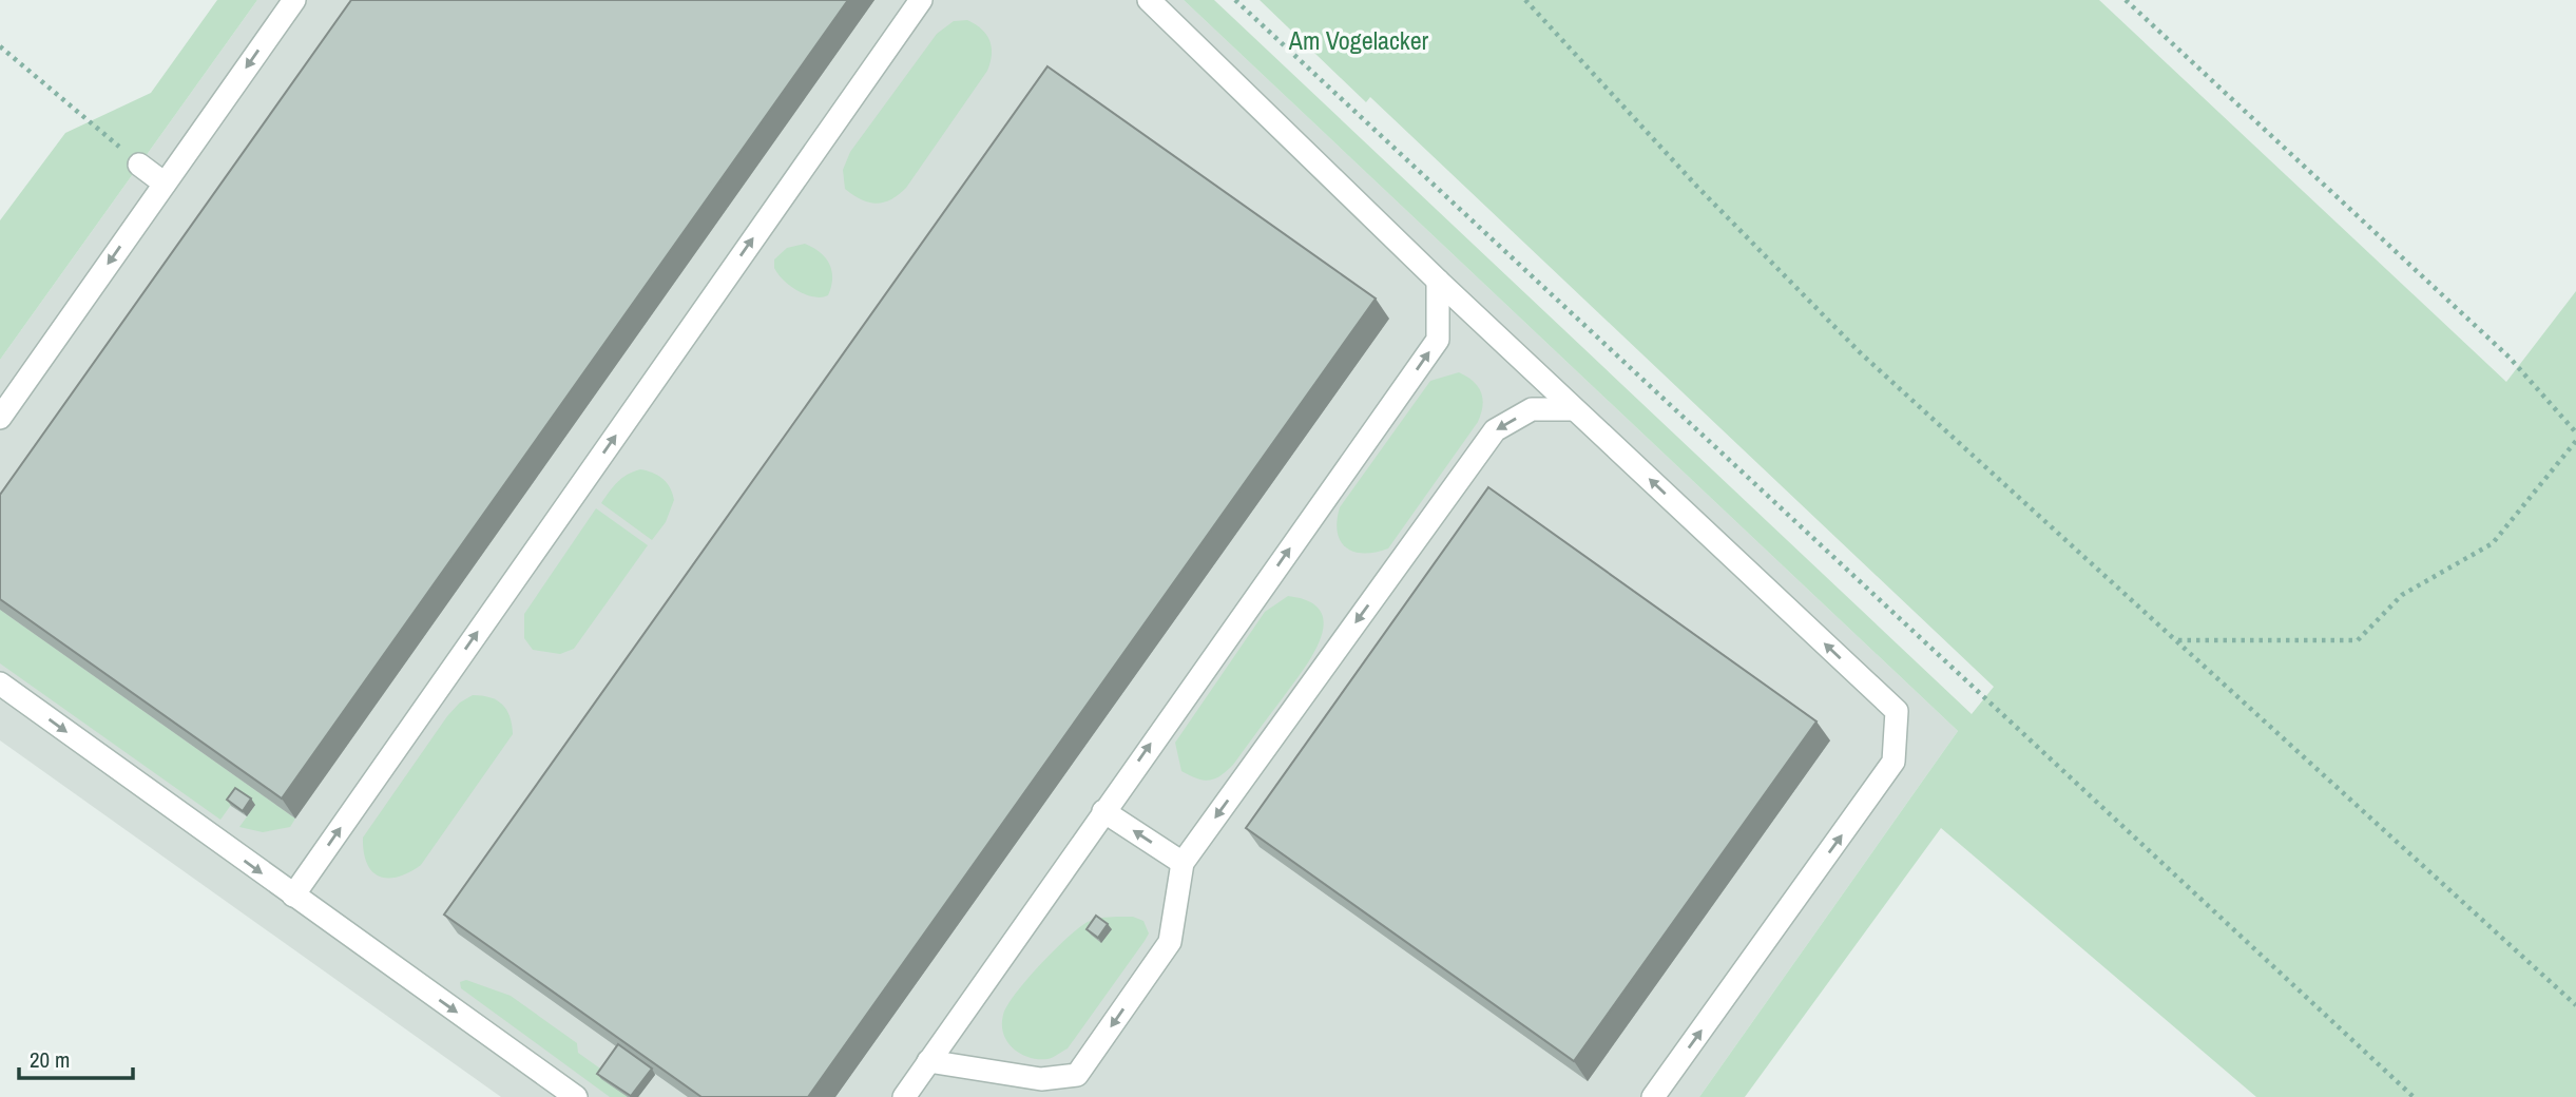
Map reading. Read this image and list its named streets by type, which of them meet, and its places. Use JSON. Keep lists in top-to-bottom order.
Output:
{
  "parks": ["Am Vogelacker"],
  "scale_bar": "20 m"
}
